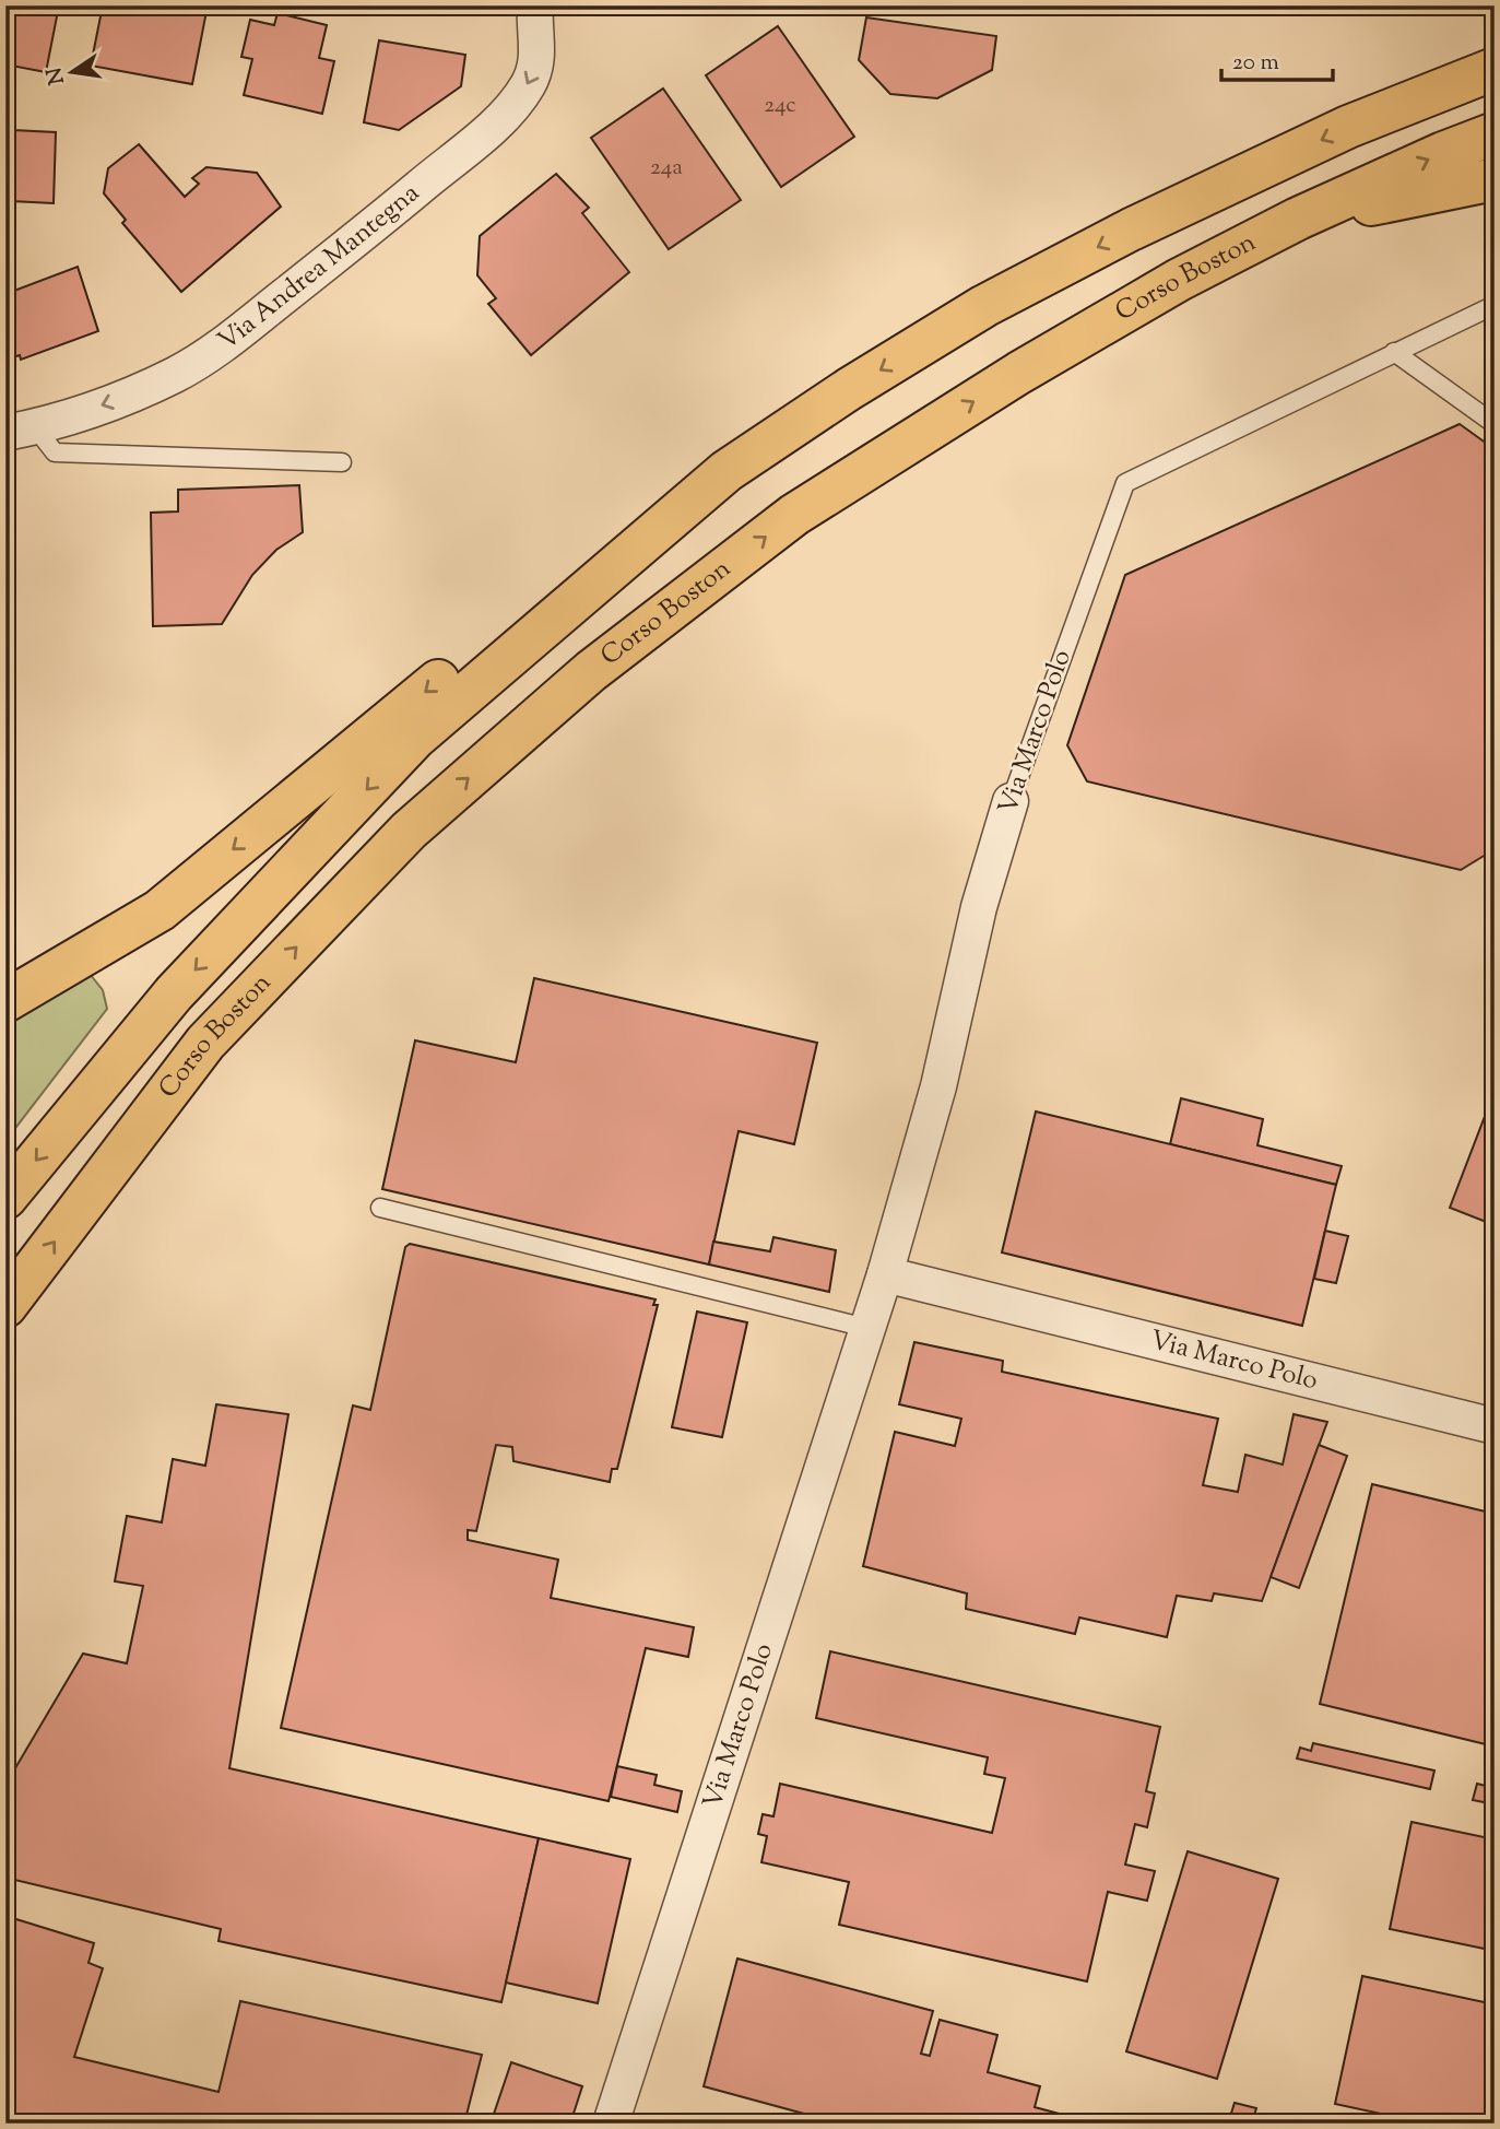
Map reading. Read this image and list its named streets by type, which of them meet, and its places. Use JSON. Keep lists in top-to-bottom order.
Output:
{
  "streets": {
    "highway": ["Corso Boston"],
    "street": ["Via Andrea Mantegna", "Via Marco Polo"]
  },
  "one_way": ["Via Andrea Mantegna"],
  "house_numbers": ["24c", "24a"],
  "scale_bar": "20 m",
  "north": "left"
}
